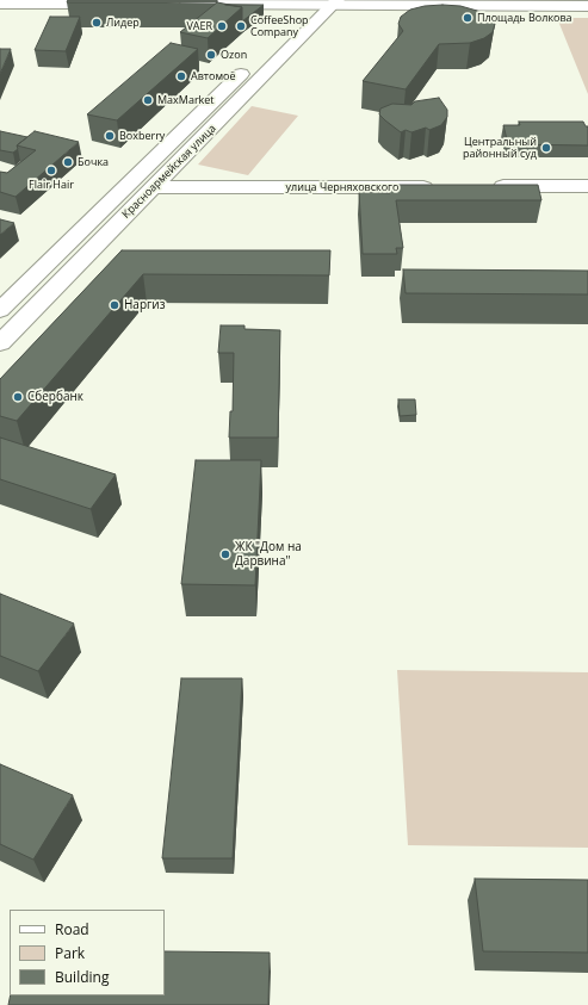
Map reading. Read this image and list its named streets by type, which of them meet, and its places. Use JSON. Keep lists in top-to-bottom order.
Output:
{
  "streets": {
    "main road": ["Красноармейская улица", "улица Черняховского"]
  },
  "crossings": [
    ["Красноармейская улица", "улица Черняховского"]
  ],
  "places": [
    "Площадь Волкова",
    "Лидер",
    "VAER",
    "CoffeeShop Company",
    "Ozon",
    "Автомоё",
    "MaxMarket",
    "Boxberry",
    "Центральный районный суд",
    "Бочка",
    "Flair Hair",
    "Наргиз",
    "Сбербанк",
    "ЖК \"Дом на Дарвина\""
  ],
  "legend": ["Road", "Park", "Building"]
}
